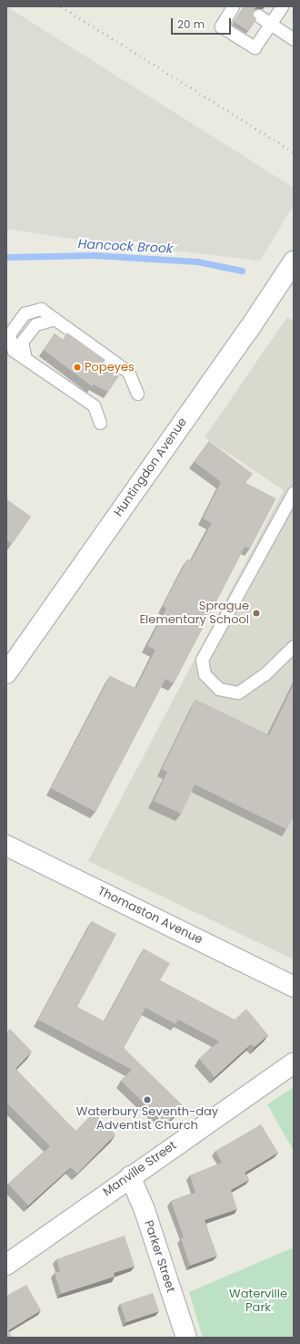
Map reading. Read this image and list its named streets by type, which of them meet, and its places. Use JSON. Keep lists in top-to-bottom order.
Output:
{
  "streets": {
    "main road": [
      "Huntingdon Avenue",
      "Thomaston Avenue",
      "Manville Street",
      "Parker Street"
    ]
  },
  "crossings": [
    ["Manville Street", "Parker Street"]
  ],
  "water": ["Hancock Brook"],
  "parks": ["Waterville Park"],
  "places": ["Popeyes", "Sprague Elementary School", "Waterbury Seventh-day Adventist Church"],
  "scale_bar": "20 m"
}
